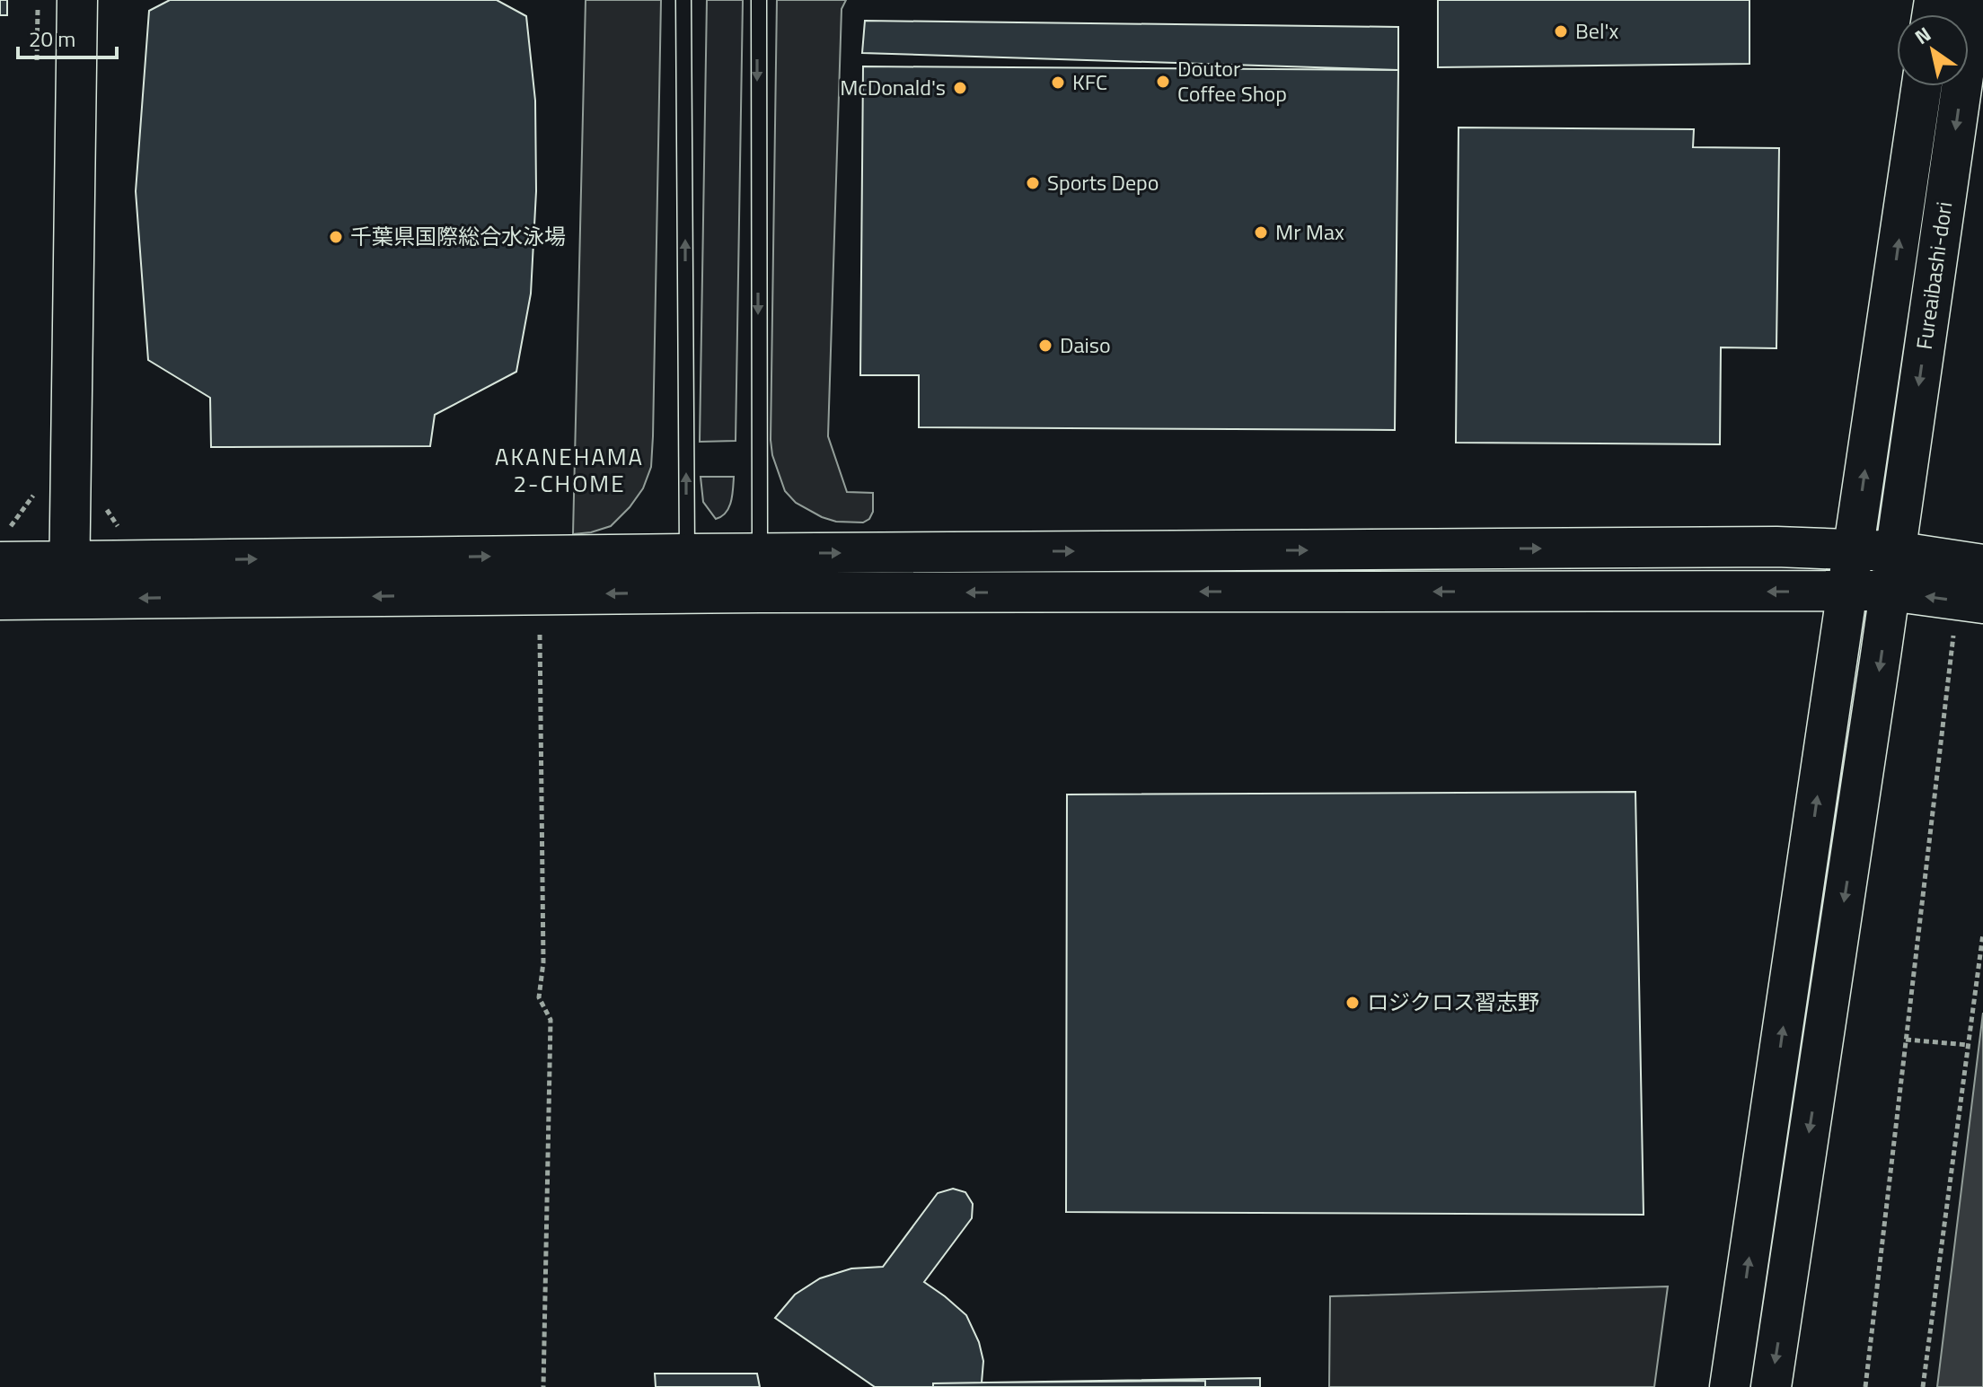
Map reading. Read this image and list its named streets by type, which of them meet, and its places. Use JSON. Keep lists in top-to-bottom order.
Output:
{
  "streets": {
    "street": ["Fureaibashi-dori"]
  },
  "districts": ["AKANEHAMA 2-CHOME"],
  "places": [
    "Bel'x",
    "Doutor Coffee Shop",
    "KFC",
    "McDonald's",
    "Sports Depo",
    "Mr Max",
    "千葉県国際総合水泳場",
    "Daiso",
    "ロジクロス習志野"
  ],
  "scale_bar": "20 m",
  "north": "top left"
}
